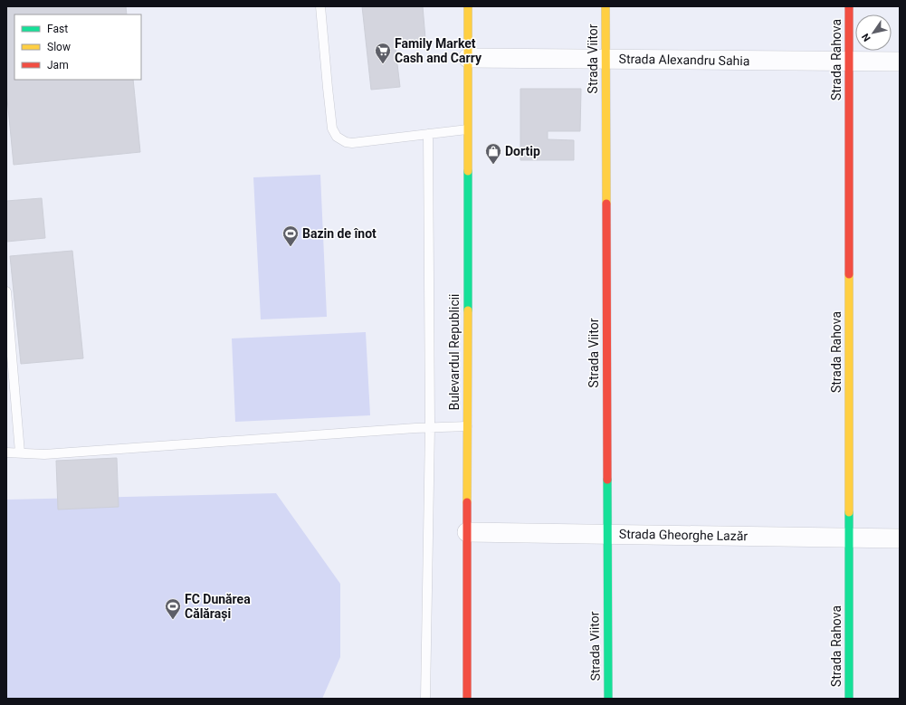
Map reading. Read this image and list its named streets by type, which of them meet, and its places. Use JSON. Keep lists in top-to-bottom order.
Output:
{
  "streets": {
    "street": [
      "Strada Viitor",
      "Strada Alexandru Sahia",
      "Strada Rahova",
      "Bulevardul Republicii",
      "Strada Gheorghe Lazăr"
    ]
  },
  "crossings": [
    ["Strada Viitor", "Strada Alexandru Sahia"],
    ["Strada Viitor", "Strada Gheorghe Lazăr"],
    ["Strada Alexandru Sahia", "Strada Rahova"],
    ["Strada Alexandru Sahia", "Bulevardul Republicii"],
    ["Strada Rahova", "Strada Gheorghe Lazăr"],
    ["Bulevardul Republicii", "Strada Gheorghe Lazăr"]
  ],
  "places": {
    "supermarket": ["Family Market Cash and Carry"],
    "shop": ["Dortip"],
    "sports": ["Bazin de înot", "FC Dunărea Călărași"]
  },
  "legend": ["Fast", "Slow", "Jam"],
  "north": "bottom left"
}
